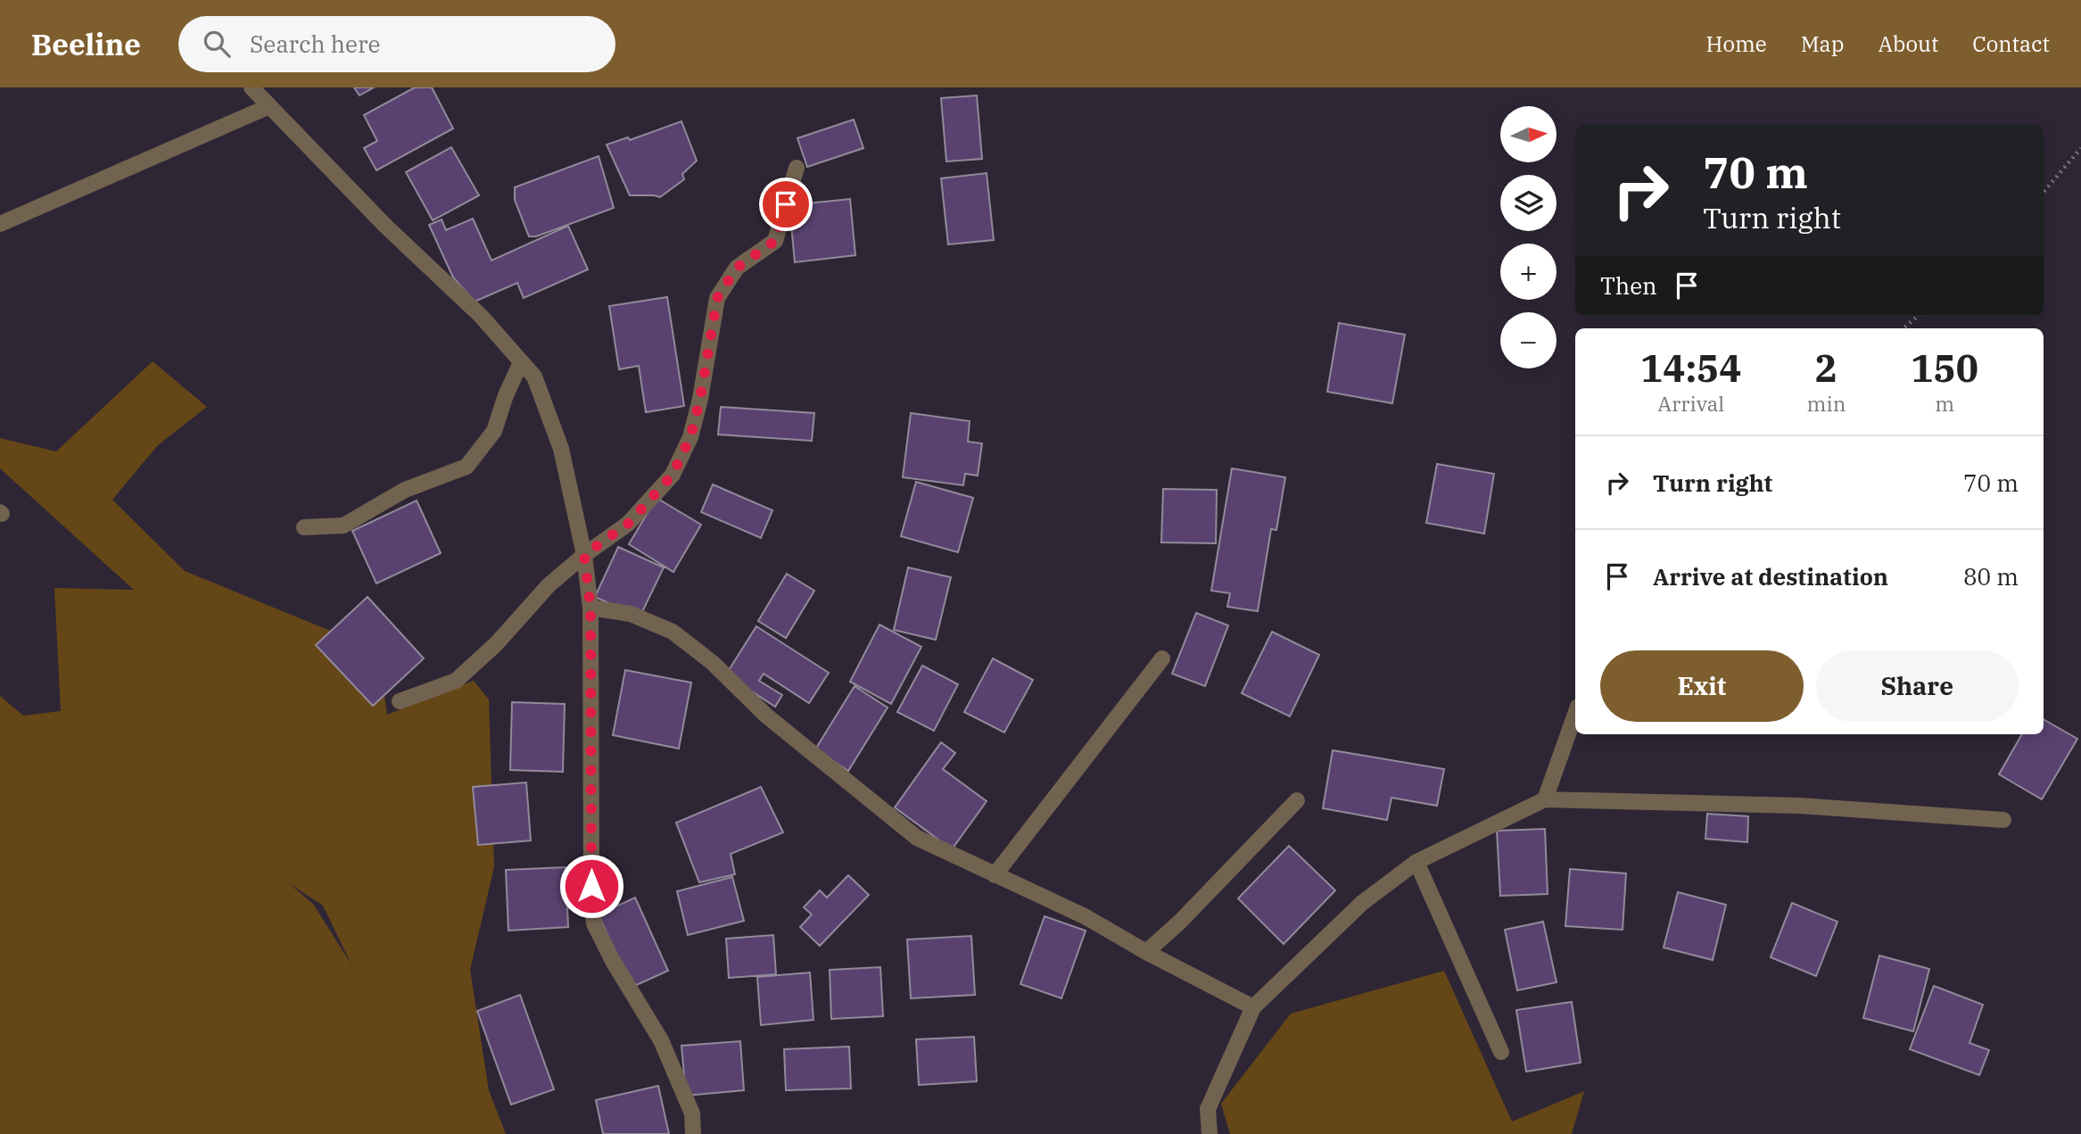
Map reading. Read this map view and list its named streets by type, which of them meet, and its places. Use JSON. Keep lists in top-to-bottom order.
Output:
{
  "north": "right",
  "page": {
    "header": "Beeline",
    "search": "Search here",
    "nav": [
      "Home",
      "Map",
      "About",
      "Contact"
    ],
    "map_buttons": ["+", "−"],
    "turn": ["70 m", "Turn right"],
    "then": "Then",
    "eta": [
      "14:54",
      "Arrival",
      "2",
      "min",
      "150",
      "m"
    ],
    "list": [
      {
        "name": "Turn right",
        "value": "70 m"
      },
      {
        "name": "Arrive at destination",
        "value": "80 m"
      }
    ],
    "buttons": ["Exit", "Share"]
  }
}
